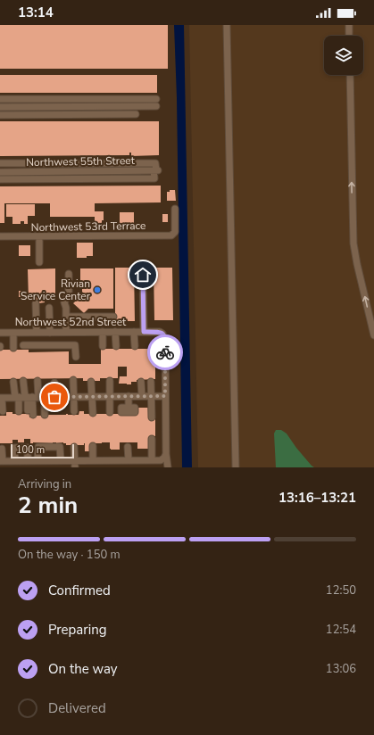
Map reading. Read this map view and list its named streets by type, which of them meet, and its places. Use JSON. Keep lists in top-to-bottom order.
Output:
{
  "streets": {
    "street": ["Northwest 55th Street", "Northwest 53rd Terrace", "Northwest 52nd Street"]
  },
  "places": ["Rivian Service Center"],
  "scale_bar": "100 m",
  "page": {
    "status": "13:14",
    "scale": "100 m",
    "heading": ["2 min", "Arriving in", "13:16–13:21"],
    "bar": "On the way · 150 m",
    "list": [
      ["Confirmed", "12:50"],
      ["Preparing", "12:54"],
      ["On the way", "13:06"],
      "Delivered"
    ]
  }
}
